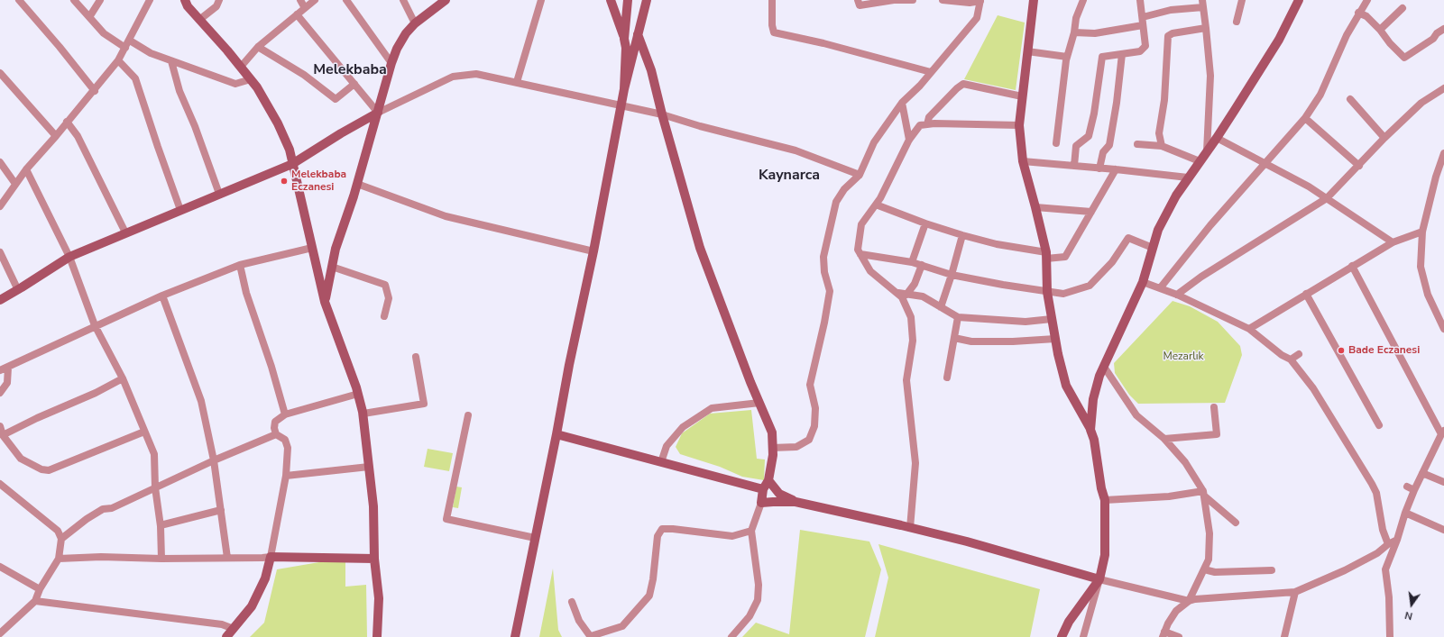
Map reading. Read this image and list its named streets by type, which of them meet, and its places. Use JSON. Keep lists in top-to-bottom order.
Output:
{
  "districts": ["Melekbaba", "Kaynarca"],
  "parks": ["Mezarlık"],
  "places": ["Melekbaba Eczanesi", "Bade Eczanesi"],
  "north": "bottom"
}
